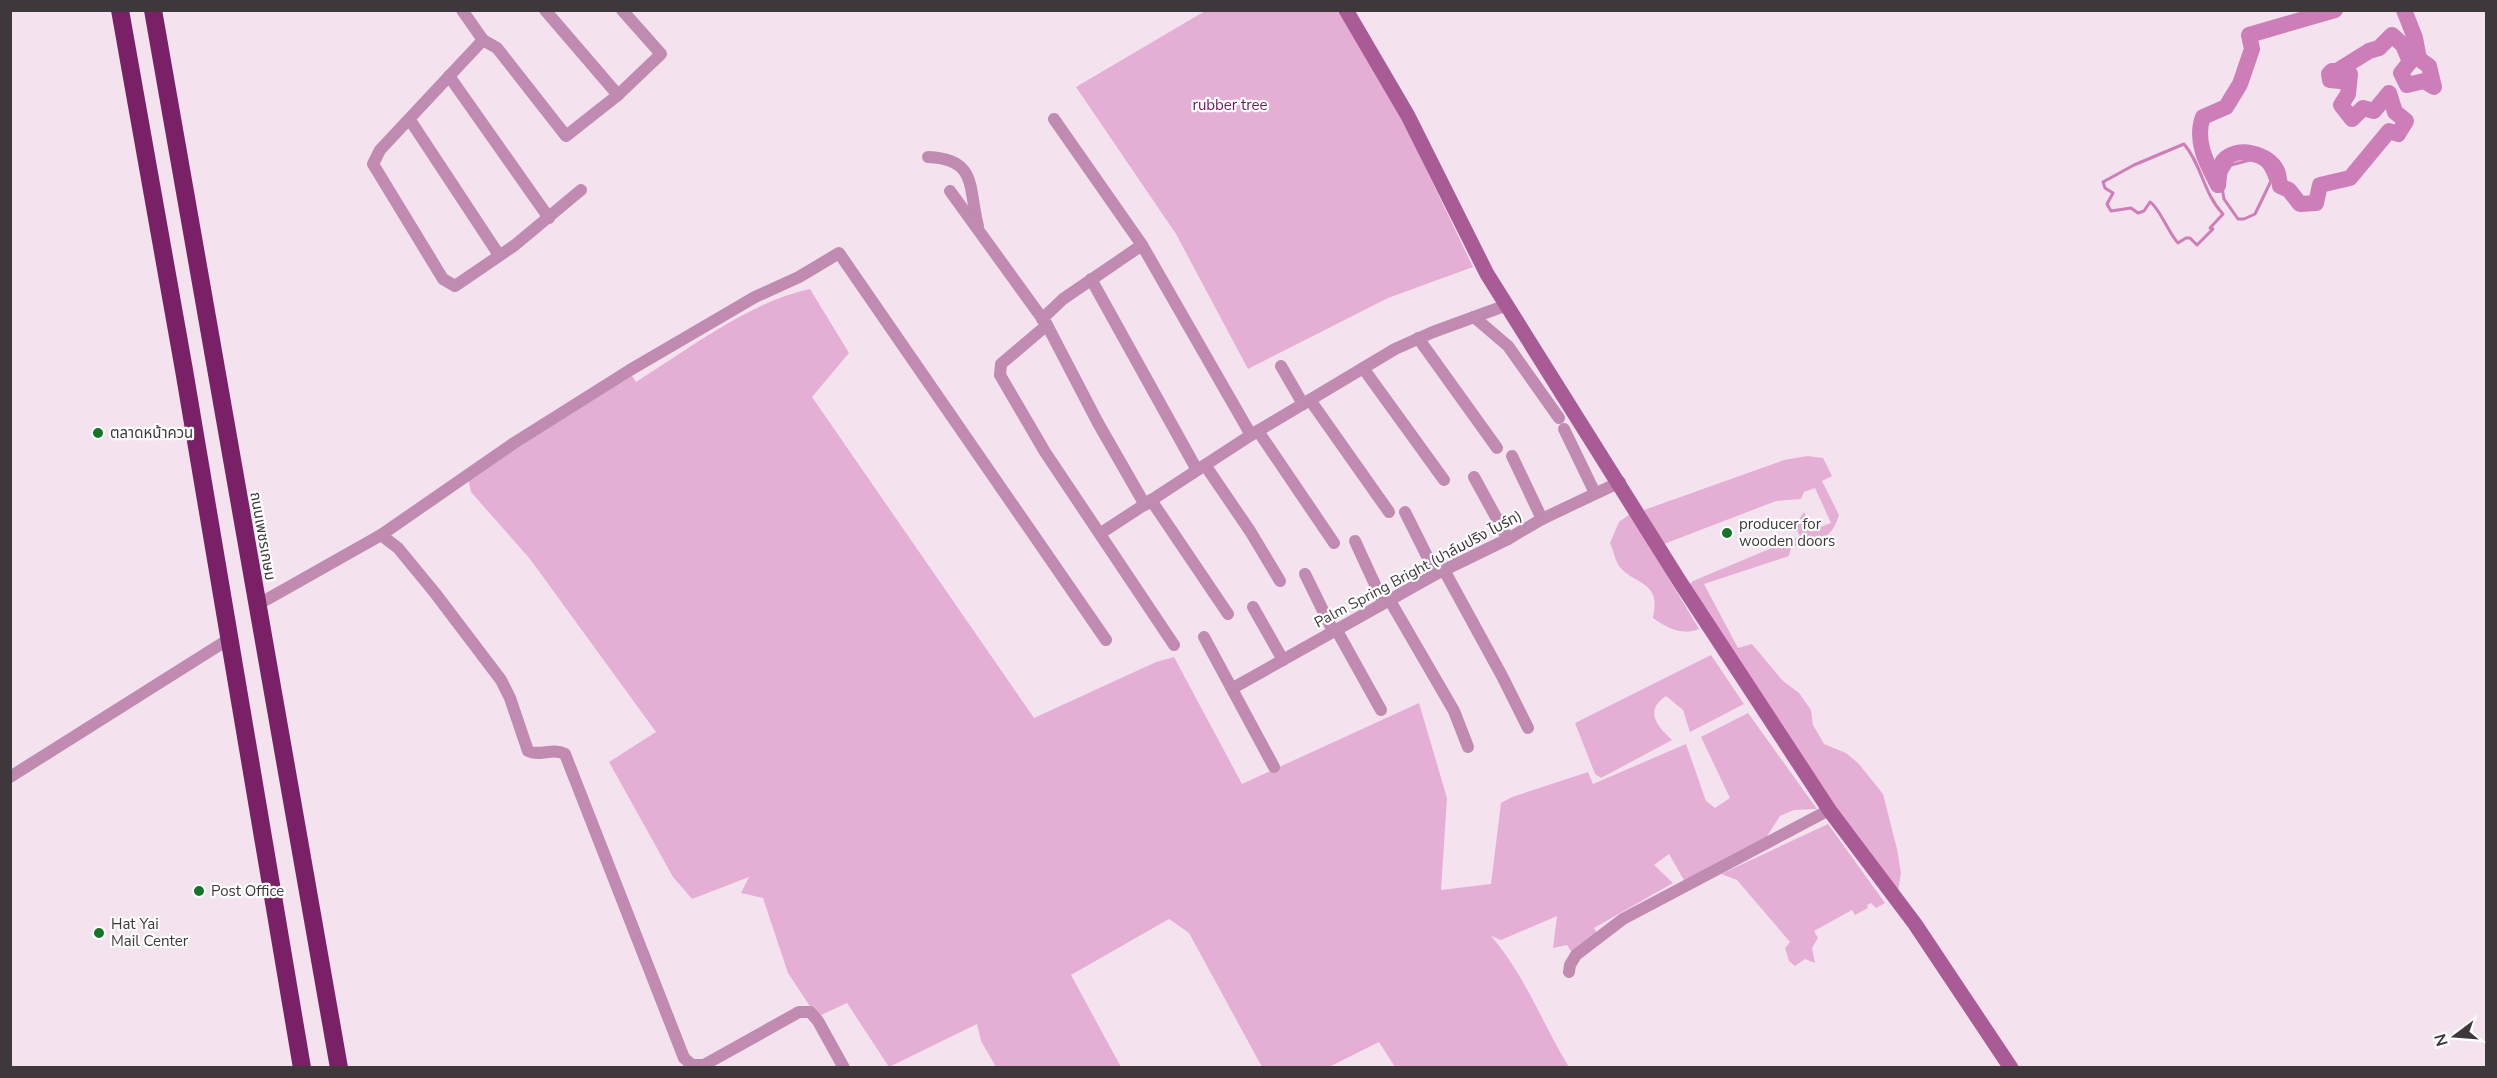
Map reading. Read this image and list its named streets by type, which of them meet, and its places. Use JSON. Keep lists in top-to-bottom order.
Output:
{
  "streets": {
    "highway": ["ถนนเพชรเกษม"],
    "street": ["Palm Spring Bright (ปาล์มปริง ไบร์ท)"]
  },
  "parks": ["rubber tree"],
  "places": [
    "ตลาดหน้าควน",
    "producer for wooden doors",
    "Post Office",
    "Hat Yai Mail Center"
  ],
  "north": "left"
}
